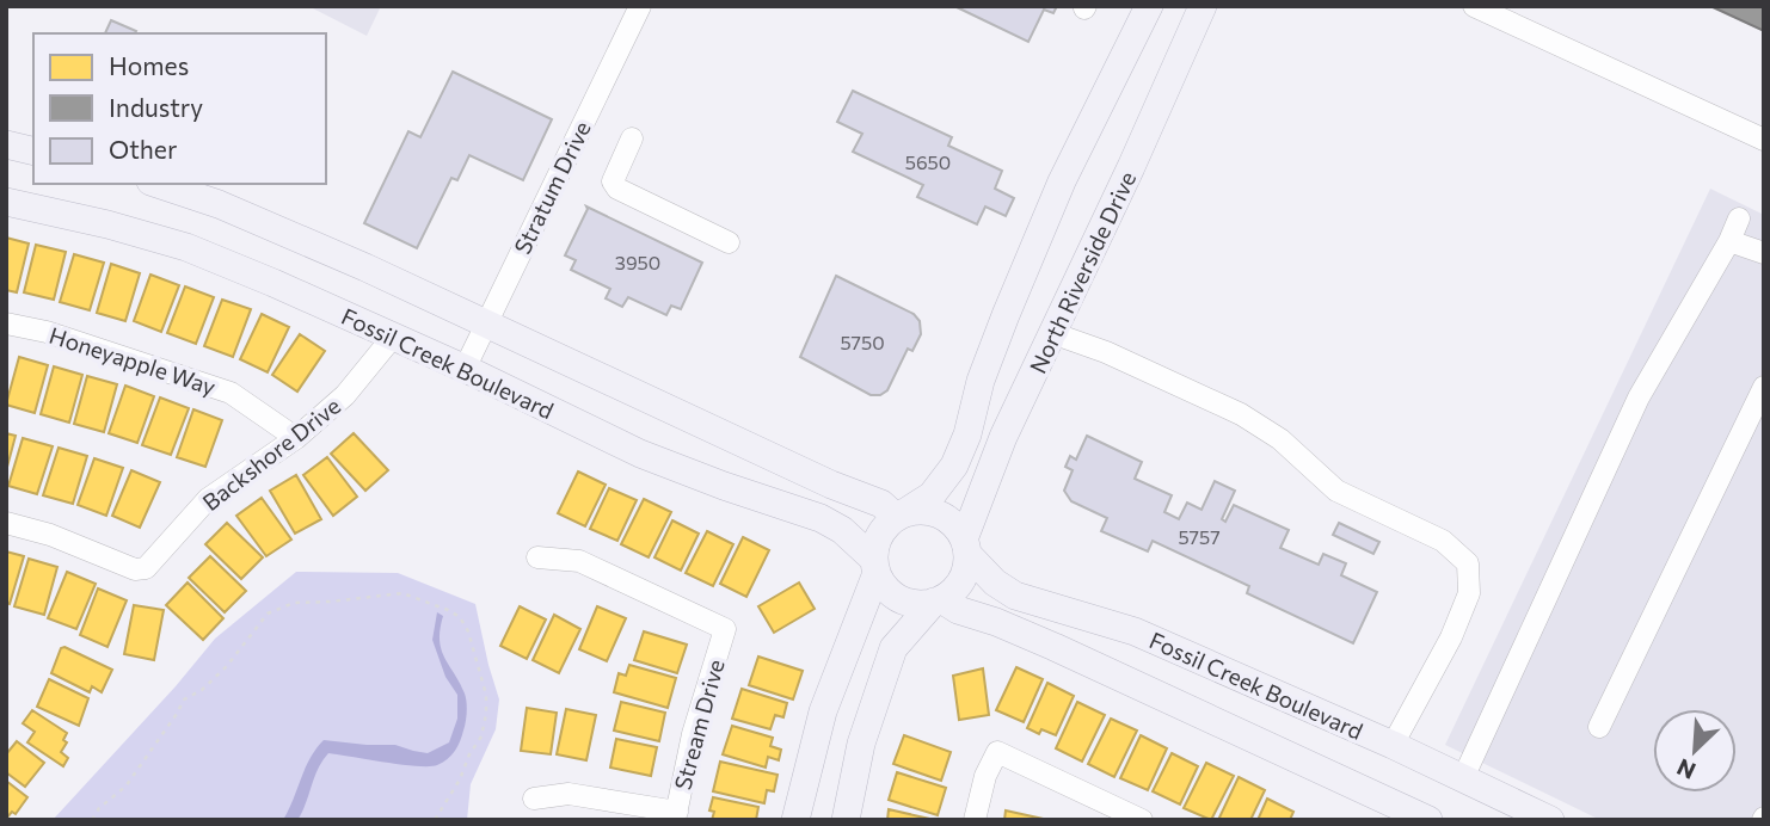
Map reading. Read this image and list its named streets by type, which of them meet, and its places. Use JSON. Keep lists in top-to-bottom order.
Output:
{
  "streets": {
    "main road": ["North Riverside Drive", "Fossil Creek Boulevard"],
    "street": [
      "Stratum Drive",
      "Honeyapple Way",
      "Backshore Drive",
      "Stream Drive"
    ]
  },
  "crossings": [
    ["Stratum Drive", "Fossil Creek Boulevard"],
    ["North Riverside Drive", "Fossil Creek Boulevard"],
    ["Honeyapple Way", "Backshore Drive"],
    ["Fossil Creek Boulevard", "Backshore Drive"]
  ],
  "house_numbers": [
    "5650",
    "3950",
    "5750",
    "5757"
  ],
  "legend": ["Homes", "Industry", "Other"],
  "north": "bottom left"
}
